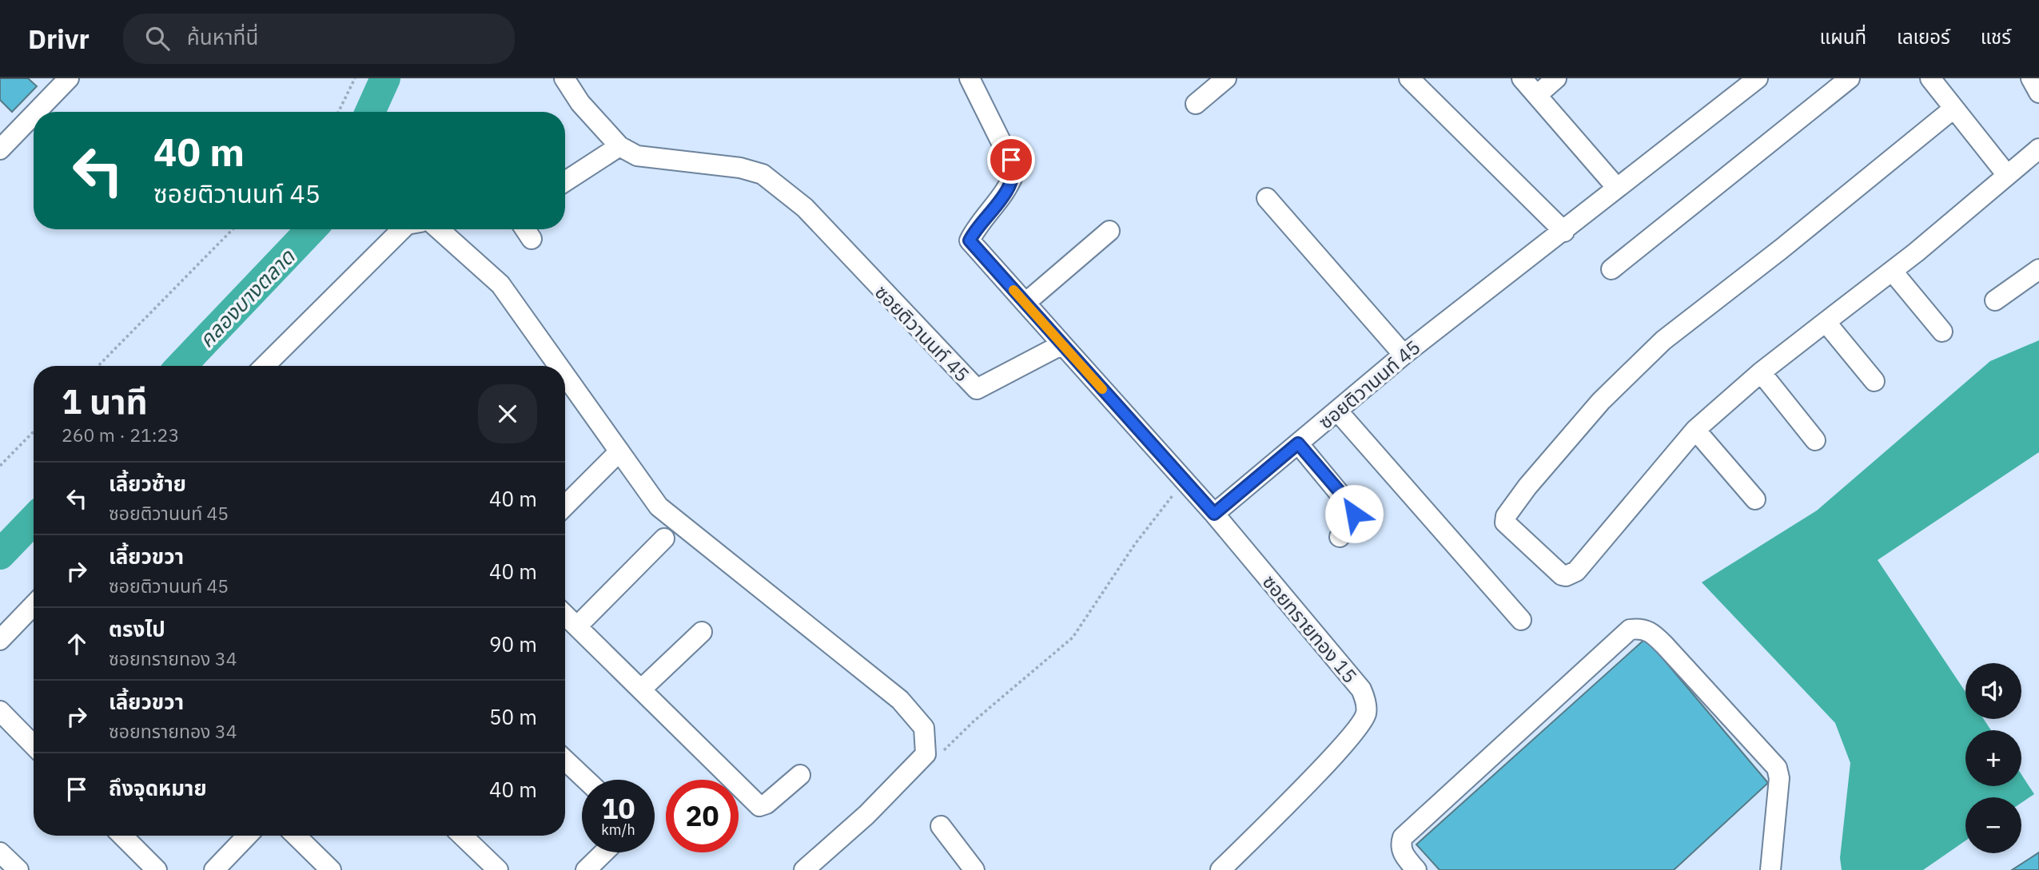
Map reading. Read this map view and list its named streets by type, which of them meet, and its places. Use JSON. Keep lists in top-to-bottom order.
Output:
{
  "streets": {
    "street": ["ซอยติวานนท์ 45", "ซอยทรายทอง 15"]
  },
  "crossings": [
    ["ซอยติวานนท์ 45", "ซอยทรายทอง 15"]
  ],
  "water": ["คลองบางตลาด"],
  "page": {
    "header": "Drivr",
    "search": "ค้นหาที่นี่",
    "nav": ["แผนที่", "เลเยอร์", "แชร์"],
    "turn": ["40 m", "ซอยติวานนท์ 45"],
    "heading": ["1 นาที", "260 m · 21:23"],
    "list": [
      {
        "name": "เลี้ยวซ้าย",
        "note": "ซอยติวานนท์ 45",
        "value": "40 m"
      },
      {
        "name": "เลี้ยวขวา",
        "note": "ซอยติวานนท์ 45",
        "value": "40 m"
      },
      {
        "name": "ตรงไป",
        "note": "ซอยทรายทอง 34",
        "value": "90 m"
      },
      {
        "name": "เลี้ยวขวา",
        "note": "ซอยทรายทอง 34",
        "value": "50 m"
      },
      {
        "name": "ถึงจุดหมาย",
        "value": "40 m"
      }
    ],
    "map_buttons": ["+", "−"],
    "speed": "10 km/h",
    "limit": "20"
  }
}
